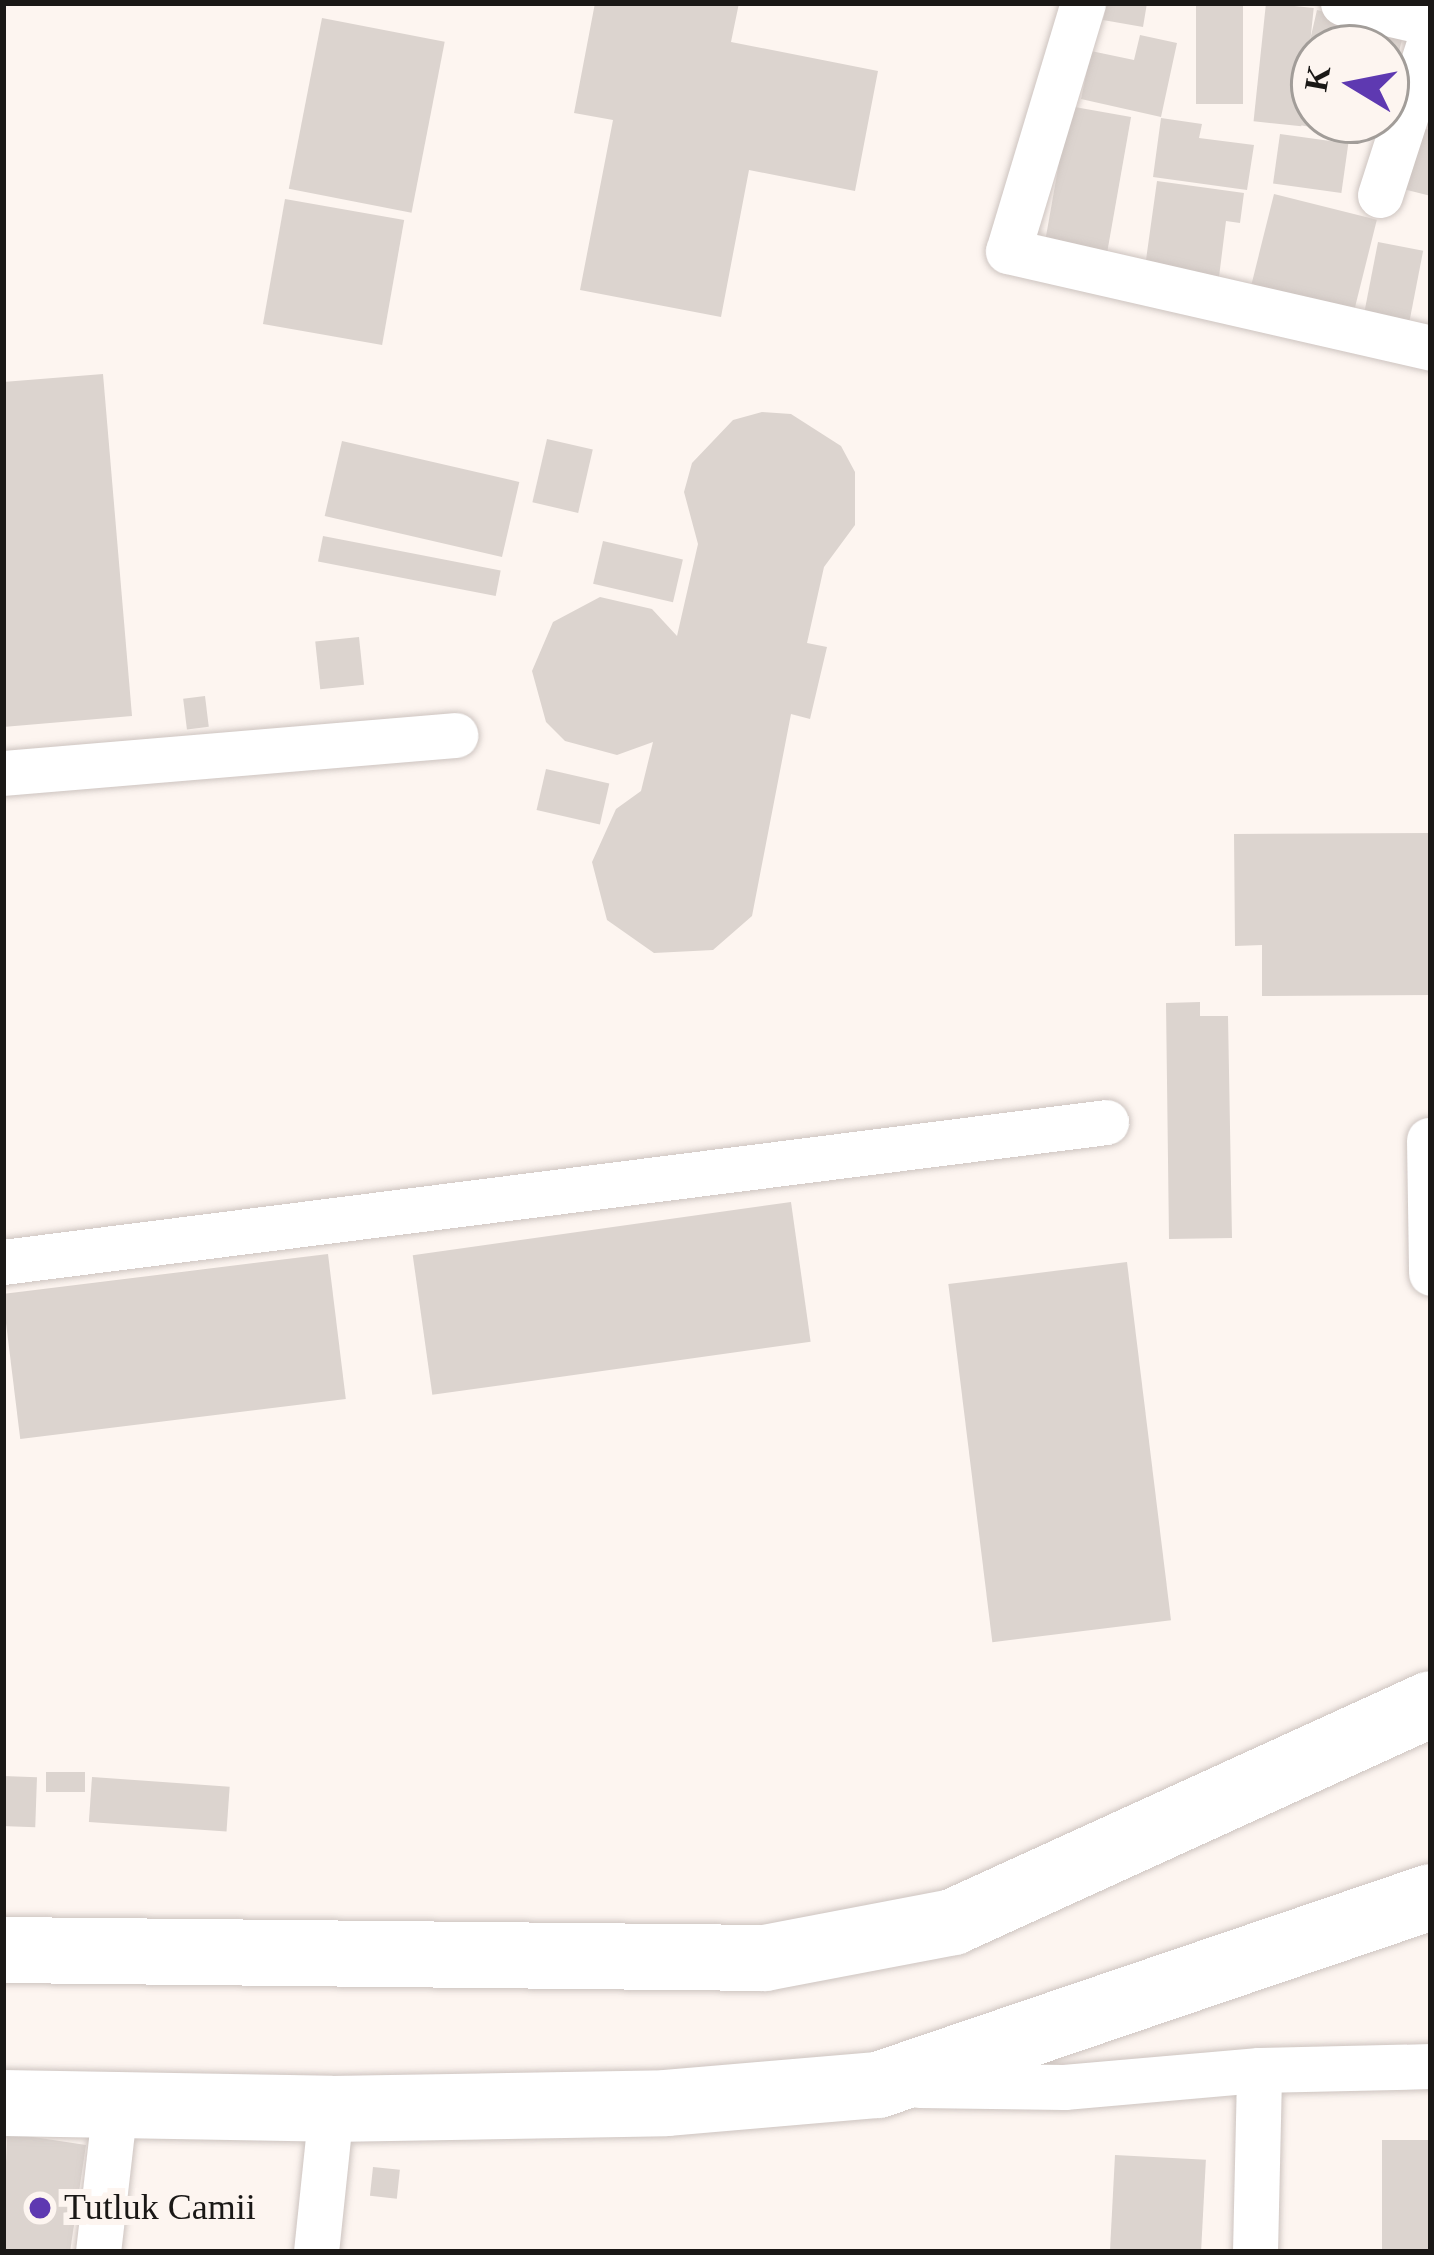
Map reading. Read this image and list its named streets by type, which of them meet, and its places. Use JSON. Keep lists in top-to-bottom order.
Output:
{
  "places": ["Tutluk Camii"],
  "north": "left"
}
